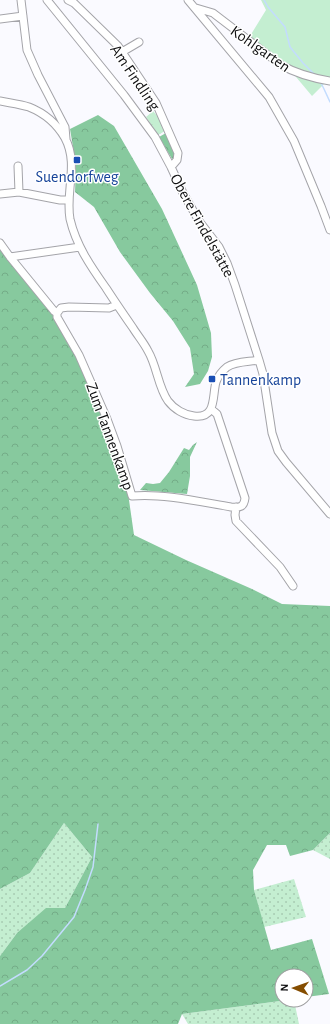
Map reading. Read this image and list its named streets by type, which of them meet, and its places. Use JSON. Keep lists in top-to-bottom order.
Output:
{
  "streets": {
    "street": [
      "Kohlgarten",
      "Am Findling",
      "Obere Findelstätte",
      "Zum Tannenkamp"
    ]
  },
  "crossings": [
    ["Am Findling", "Obere Findelstätte"]
  ],
  "places": {
    "transit": ["Suendorfweg", "Tannenkamp"]
  },
  "north": "left"
}
